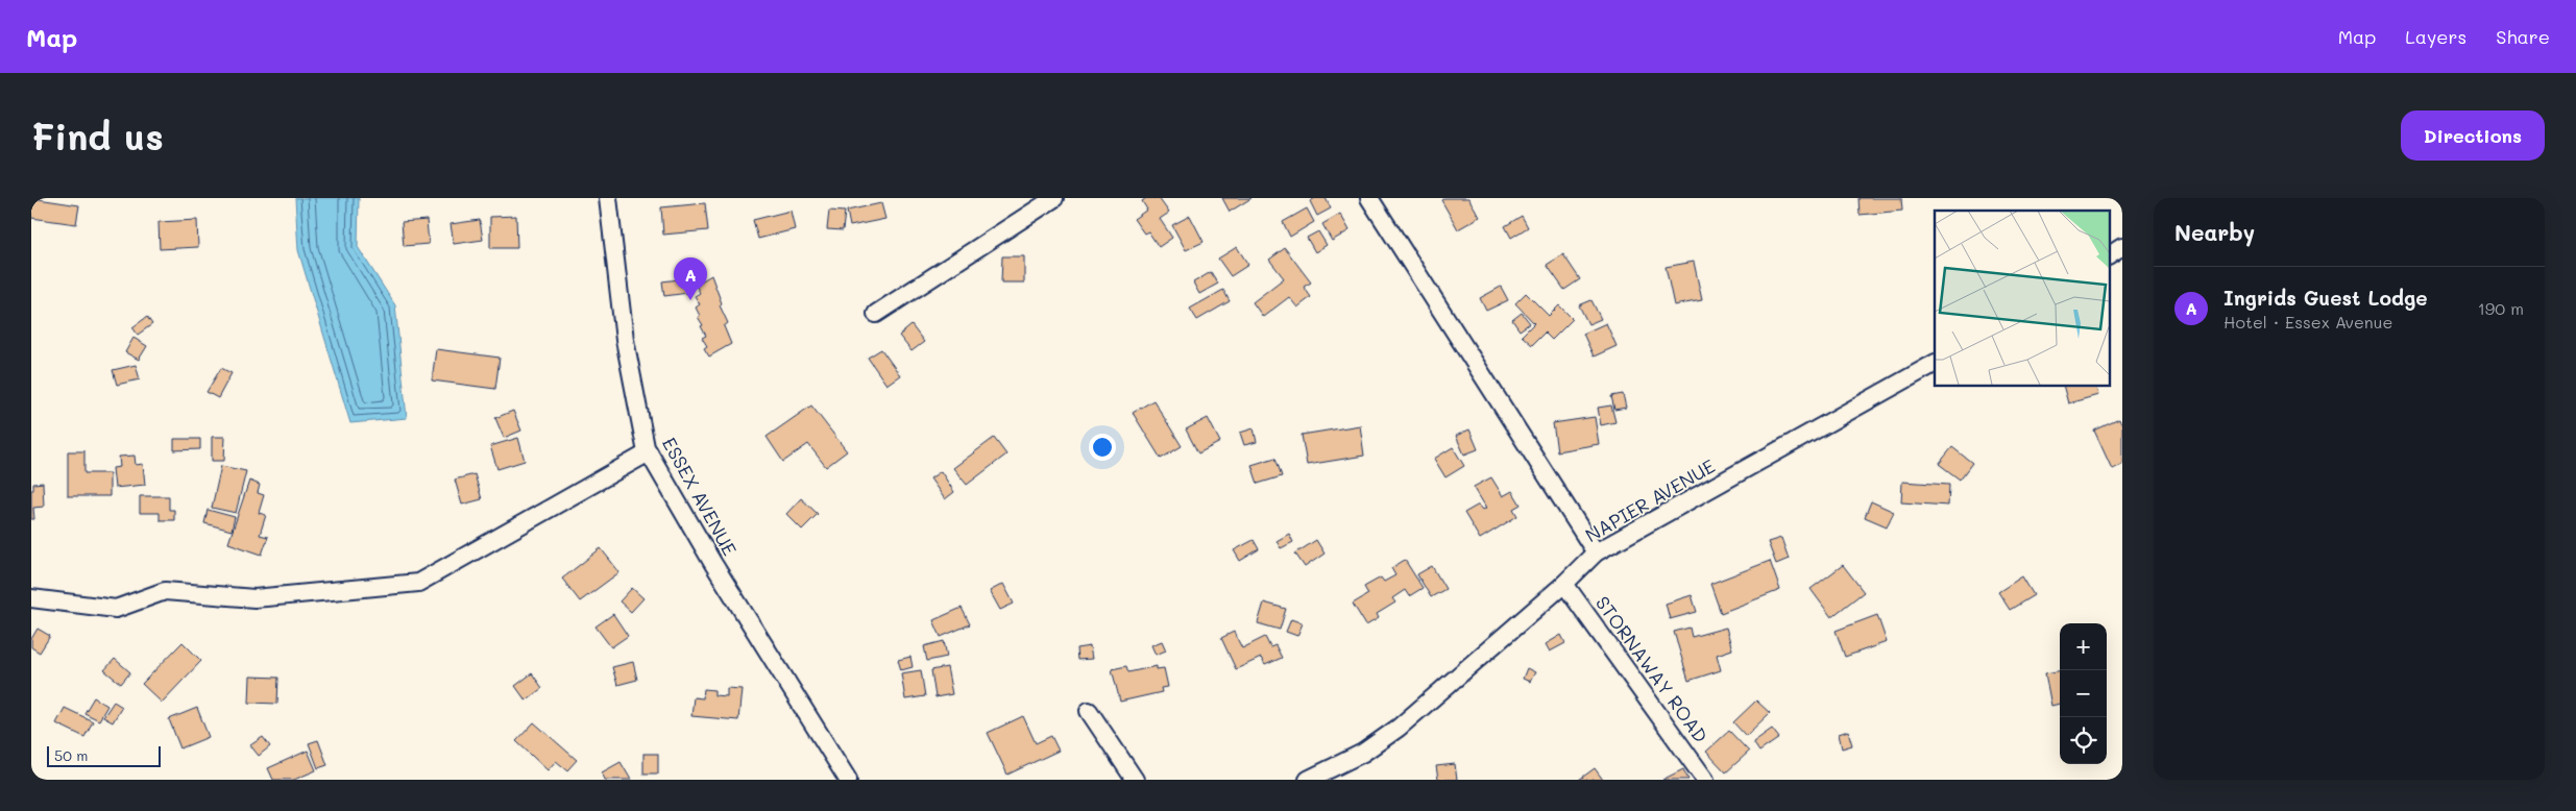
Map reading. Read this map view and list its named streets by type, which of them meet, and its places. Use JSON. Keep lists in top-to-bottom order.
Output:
{
  "streets": {
    "street": ["ESSEX AVENUE", "NAPIER AVENUE", "STORNAWAY ROAD"]
  },
  "crossings": [
    ["NAPIER AVENUE", "STORNAWAY ROAD"]
  ],
  "scale_bar": "50 m",
  "page": {
    "header": "Map",
    "nav": ["Map", "Layers", "Share"],
    "buttons": "Directions",
    "title": "Find us",
    "heading": "Nearby",
    "pins": "A",
    "list": [
      {
        "mark": "A",
        "name": "Ingrids Guest Lodge",
        "note": "Hotel · Essex Avenue",
        "value": "190 m"
      }
    ],
    "map_buttons": ["+", "−"],
    "scale": "50 m"
  }
}
